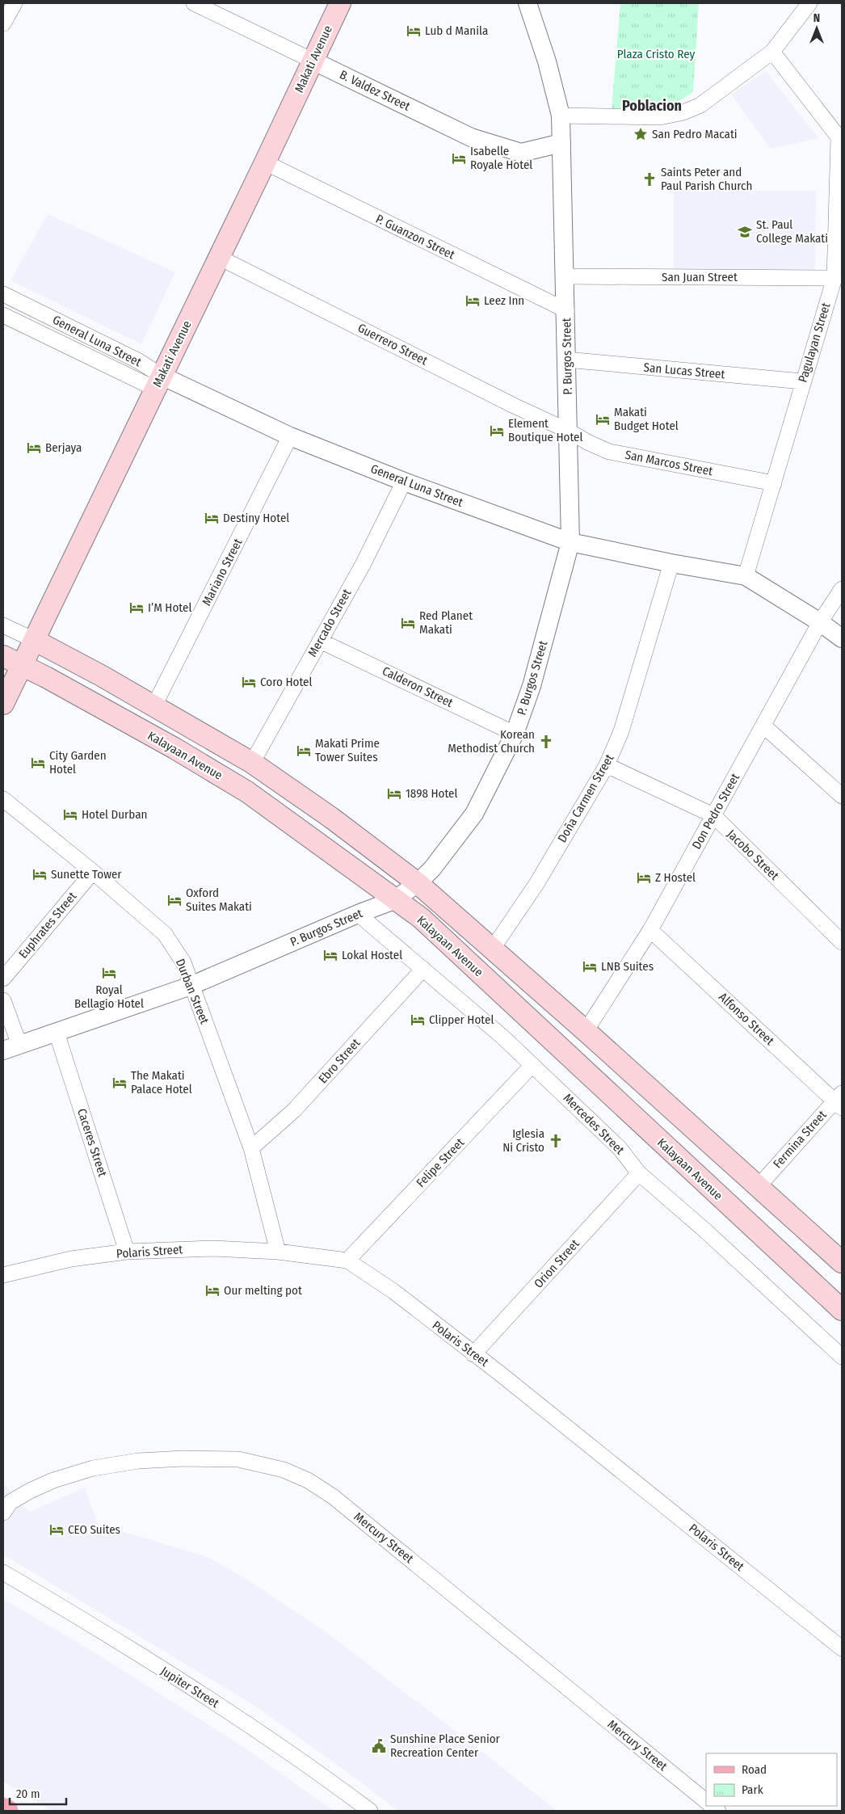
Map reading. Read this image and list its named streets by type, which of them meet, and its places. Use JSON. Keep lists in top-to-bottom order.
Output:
{
  "streets": {
    "main road": ["Makati Avenue", "Kalayaan Avenue"],
    "street": [
      "B. Valdez Street",
      "P. Guanzon Street",
      "San Juan Street",
      "General Luna Street",
      "Pagulayan Street",
      "Guerrero Street",
      "P. Burgos Street",
      "San Lucas Street",
      "San Marcos Street",
      "Mariano Street",
      "Mercado Street",
      "Calderon Street",
      "Doña Carmen Street",
      "Don Pedro Street",
      "Jacobo Street",
      "Euphrates Street",
      "Durban Street",
      "Alfonso Street",
      "Ebro Street",
      "Mercedes Street",
      "Fermina Street",
      "Caceres Street",
      "Felipe Street",
      "Polaris Street",
      "Orion Street",
      "Mercury Street",
      "Jupiter Street"
    ]
  },
  "crossings": [
    ["Makati Avenue", "B. Valdez Street"],
    ["Makati Avenue", "P. Guanzon Street"],
    ["Makati Avenue", "General Luna Street"],
    ["Makati Avenue", "Guerrero Street"],
    ["Makati Avenue", "Kalayaan Avenue"],
    ["B. Valdez Street", "P. Burgos Street"],
    ["P. Guanzon Street", "P. Burgos Street"],
    ["San Juan Street", "Pagulayan Street"],
    ["San Juan Street", "P. Burgos Street"],
    ["General Luna Street", "Pagulayan Street"],
    ["General Luna Street", "P. Burgos Street"],
    ["General Luna Street", "Mariano Street"],
    ["General Luna Street", "Mercado Street"],
    ["General Luna Street", "Doña Carmen Street"],
    ["General Luna Street", "Don Pedro Street"],
    ["Pagulayan Street", "San Lucas Street"],
    ["Pagulayan Street", "San Marcos Street"],
    ["Guerrero Street", "P. Burgos Street"],
    ["Guerrero Street", "San Marcos Street"],
    ["P. Burgos Street", "San Lucas Street"],
    ["P. Burgos Street", "San Marcos Street"],
    ["P. Burgos Street", "Calderon Street"],
    ["P. Burgos Street", "Kalayaan Avenue"],
    ["P. Burgos Street", "Durban Street"],
    ["P. Burgos Street", "Mercedes Street"],
    ["P. Burgos Street", "Caceres Street"],
    ["Mercado Street", "Calderon Street"],
    ["Doña Carmen Street", "Jacobo Street"],
    ["Don Pedro Street", "Jacobo Street"],
    ["Don Pedro Street", "Alfonso Street"],
    ["Euphrates Street", "Durban Street"],
    ["Durban Street", "Ebro Street"],
    ["Durban Street", "Polaris Street"],
    ["Alfonso Street", "Fermina Street"],
    ["Ebro Street", "Mercedes Street"],
    ["Mercedes Street", "Felipe Street"],
    ["Mercedes Street", "Orion Street"],
    ["Caceres Street", "Polaris Street"],
    ["Felipe Street", "Polaris Street"],
    ["Polaris Street", "Orion Street"]
  ],
  "districts": ["Poblacion"],
  "parks": ["Plaza Cristo Rey"],
  "places": {
    "hotel": [
      "Lub d Manila",
      "Isabelle Royale Hotel",
      "Leez Inn",
      "Makati Budget Hotel",
      "Element Boutique Hotel",
      "Berjaya",
      "Destiny Hotel",
      "I’M Hotel",
      "Red Planet Makati",
      "Coro Hotel",
      "Makati Prime Tower Suites",
      "City Garden Hotel",
      "1898 Hotel",
      "Hotel Durban",
      "Sunette Tower",
      "Z Hostel",
      "Oxford Suites Makati",
      "Lokal Hostel",
      "LNB Suites",
      "Royal Bellagio Hotel",
      "Clipper Hotel",
      "The Makati Palace Hotel",
      "Our melting pot",
      "CEO Suites"
    ],
    "place": ["San Pedro Macati"],
    "church": ["Saints Peter and Paul Parish Church", "Korean Methodist Church", "Iglesia Ni Cristo"],
    "school or university": ["St. Paul College Makati"],
    "public building": ["Sunshine Place Senior Recreation Center"]
  },
  "legend": ["Road", "Park"],
  "scale_bar": "20 m",
  "north": "top"
}
